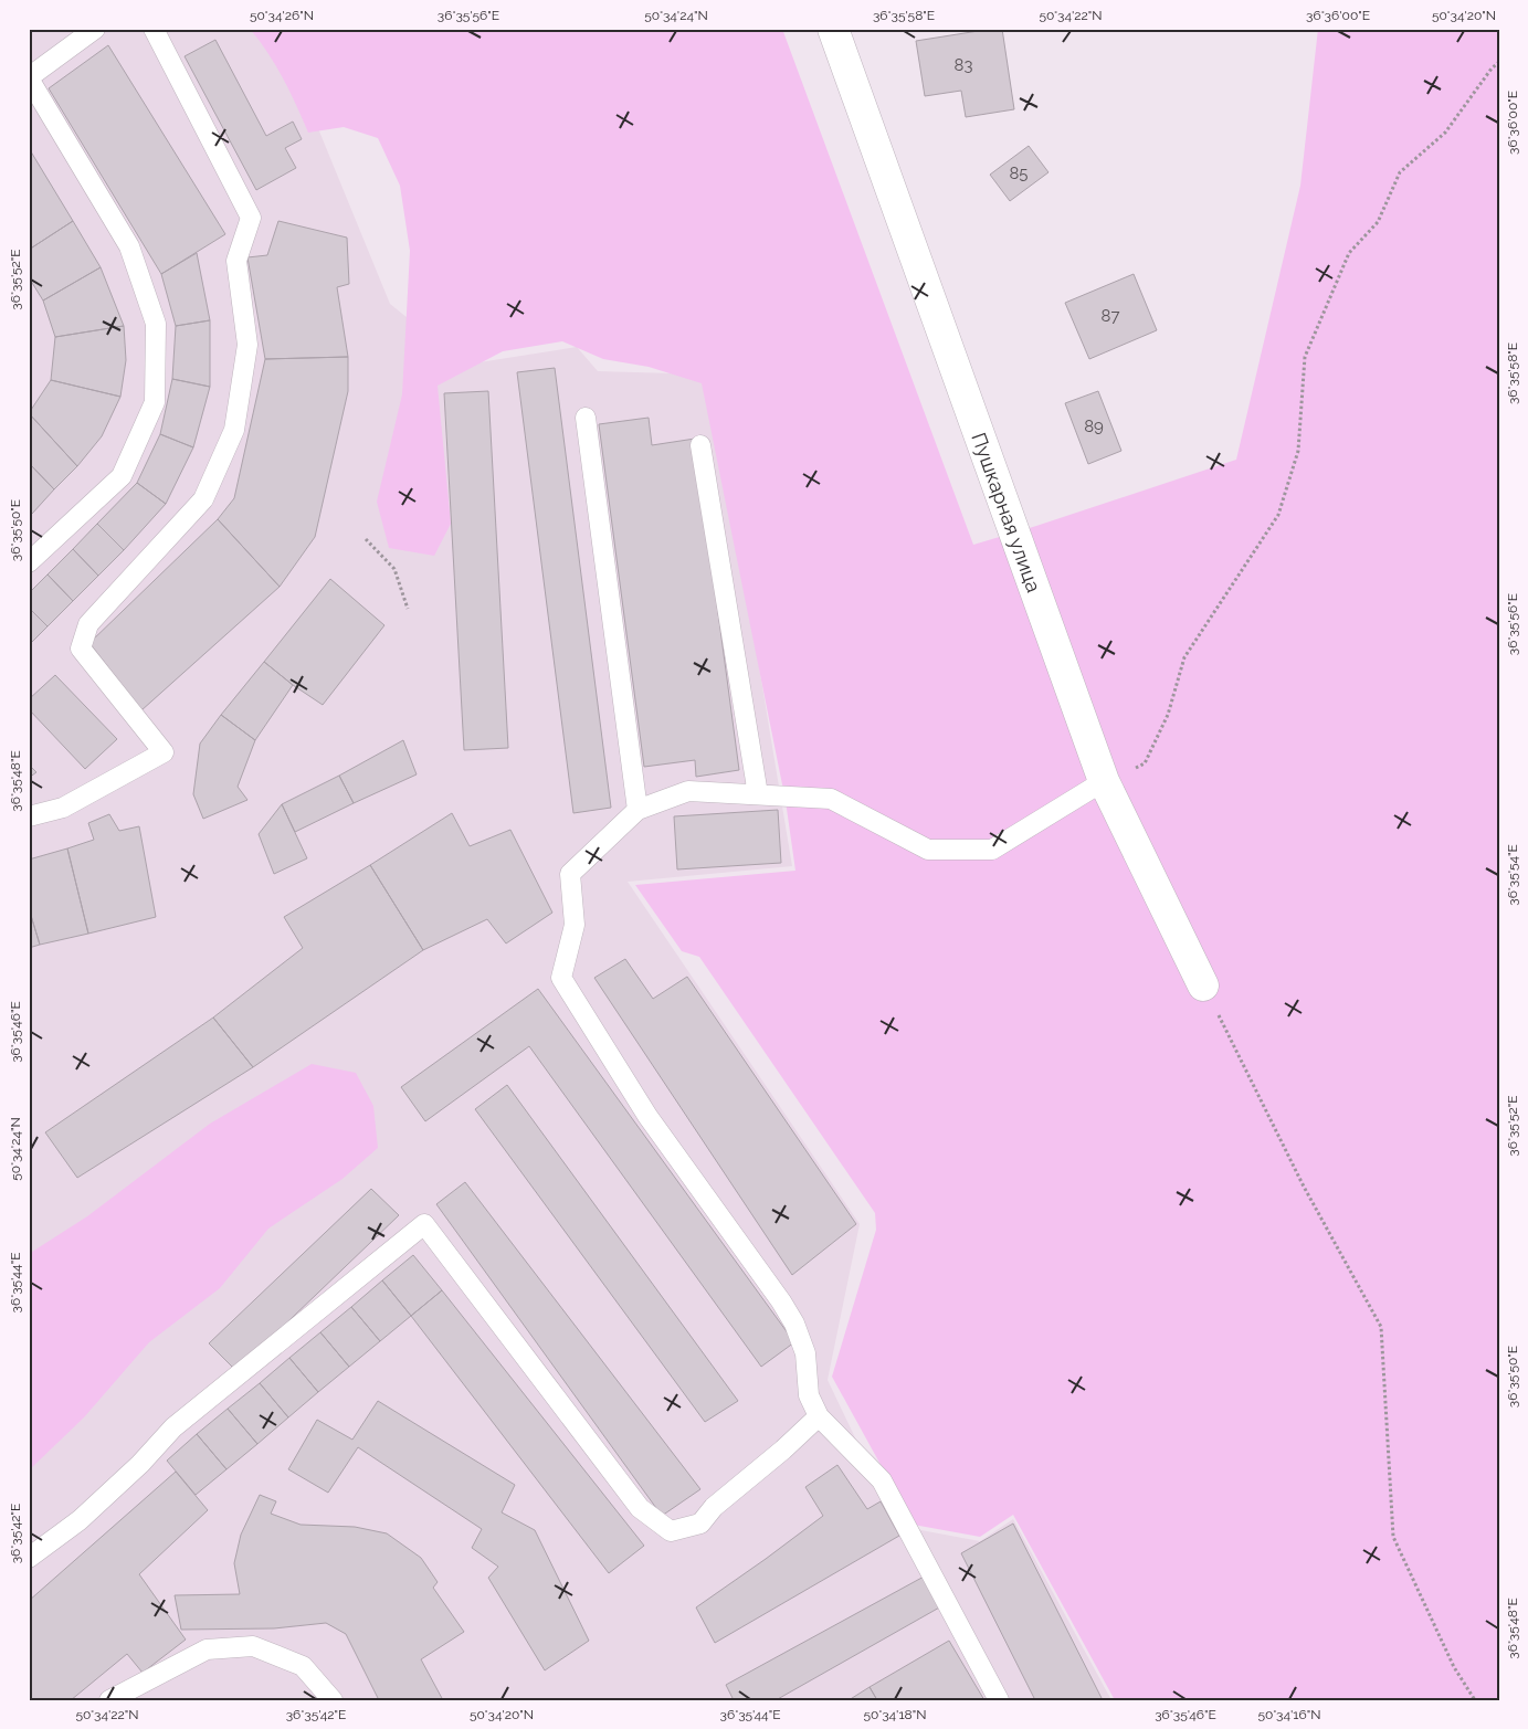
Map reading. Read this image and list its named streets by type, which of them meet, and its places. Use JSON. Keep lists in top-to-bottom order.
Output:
{
  "streets": {
    "street": ["Пушкарная улица"]
  },
  "house_numbers": [
    "83",
    "85",
    "87",
    "89"
  ],
  "coordinates": [
    "50°34'26\"N",
    "36°35'56\"E",
    "50°34'24\"N",
    "36°35'58\"E",
    "50°34'22\"N",
    "36°36'00\"E",
    "50°34'20\"N",
    "36°35'52\"E",
    "36°35'50\"E",
    "36°35'48\"E",
    "36°35'54\"E",
    "36°35'46\"E",
    "36°35'44\"E",
    "36°35'42\"E",
    "50°34'18\"N",
    "50°34'16\"N"
  ]
}
